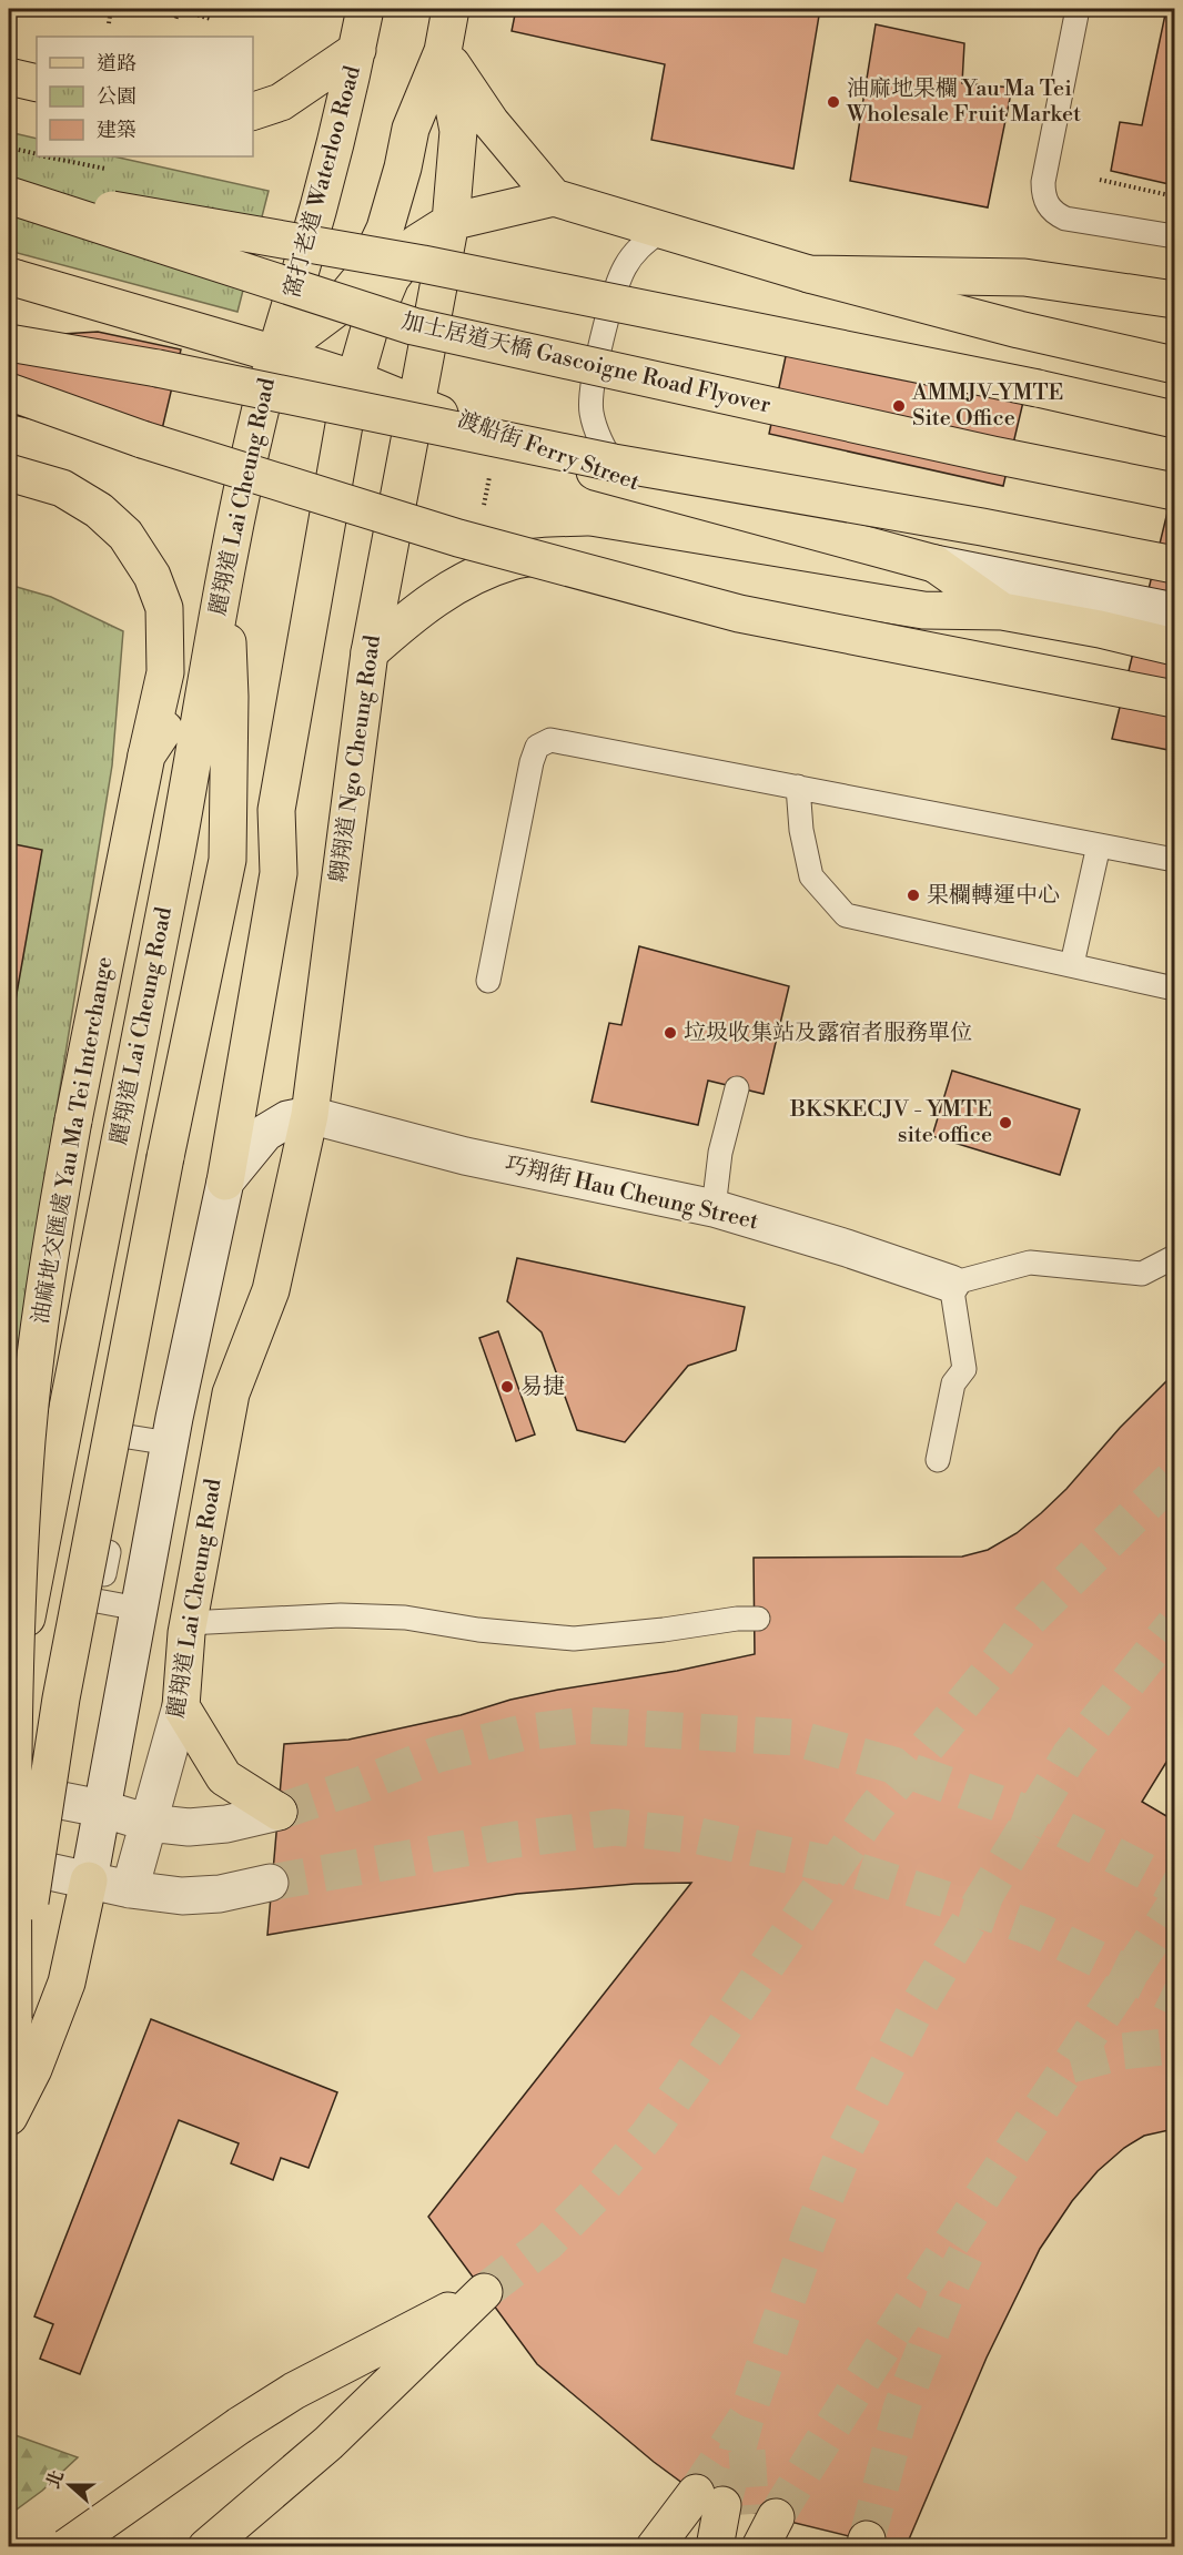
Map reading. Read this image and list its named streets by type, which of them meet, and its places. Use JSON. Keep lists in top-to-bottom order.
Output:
{
  "streets": {
    "main road": [
      "窩打老道 Waterloo Road",
      "加士居道天橋 Gascoigne Road Flyover",
      "渡船街 Ferry Street",
      "麗翔道 Lai Cheung Road",
      "翺翔道 Ngo Cheung Road",
      "油麻地交匯處 Yau Ma Tei Interchange"
    ],
    "street": ["巧翔街 Hau Cheung Street"]
  },
  "crossings": [
    ["窩打老道 Waterloo Road", "渡船街 Ferry Street"],
    ["窩打老道 Waterloo Road", "麗翔道 Lai Cheung Road"],
    ["渡船街 Ferry Street", "麗翔道 Lai Cheung Road"],
    ["渡船街 Ferry Street", "翺翔道 Ngo Cheung Road"],
    ["麗翔道 Lai Cheung Road", "翺翔道 Ngo Cheung Road"],
    ["麗翔道 Lai Cheung Road", "巧翔街 Hau Cheung Street"],
    ["翺翔道 Ngo Cheung Road", "巧翔街 Hau Cheung Street"]
  ],
  "places": [
    "油麻地果欄 Yau Ma Tei Wholesale Fruit Market",
    "AMMJV-YMTE Site Office",
    "果欄轉運中心",
    "垃圾收集站及露宿者服務單位",
    "BKSKECJV - YMTE site office",
    "易捷"
  ],
  "legend": ["道路", "公園", "建築"],
  "north": "left"
}
